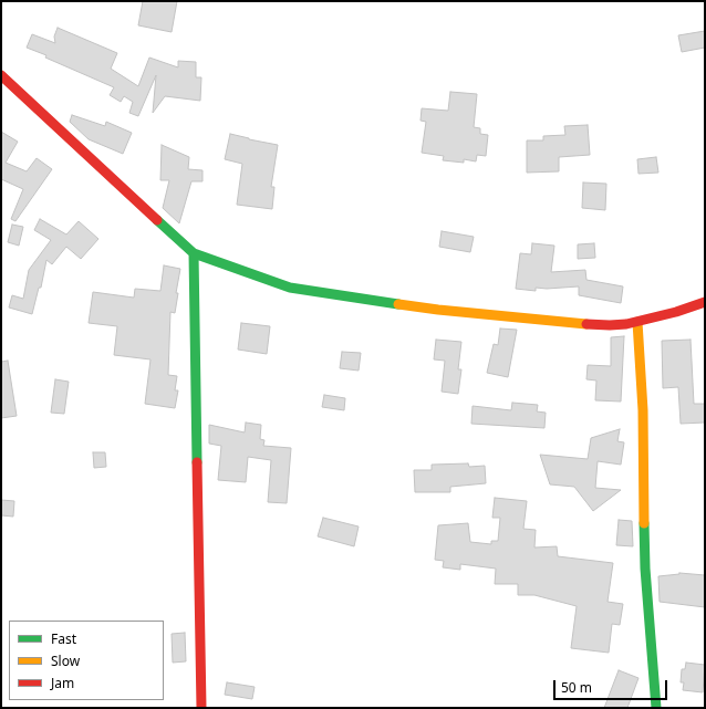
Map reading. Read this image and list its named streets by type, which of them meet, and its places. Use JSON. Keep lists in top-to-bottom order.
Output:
{
  "legend": ["Fast", "Slow", "Jam"],
  "scale_bar": "50 m"
}
